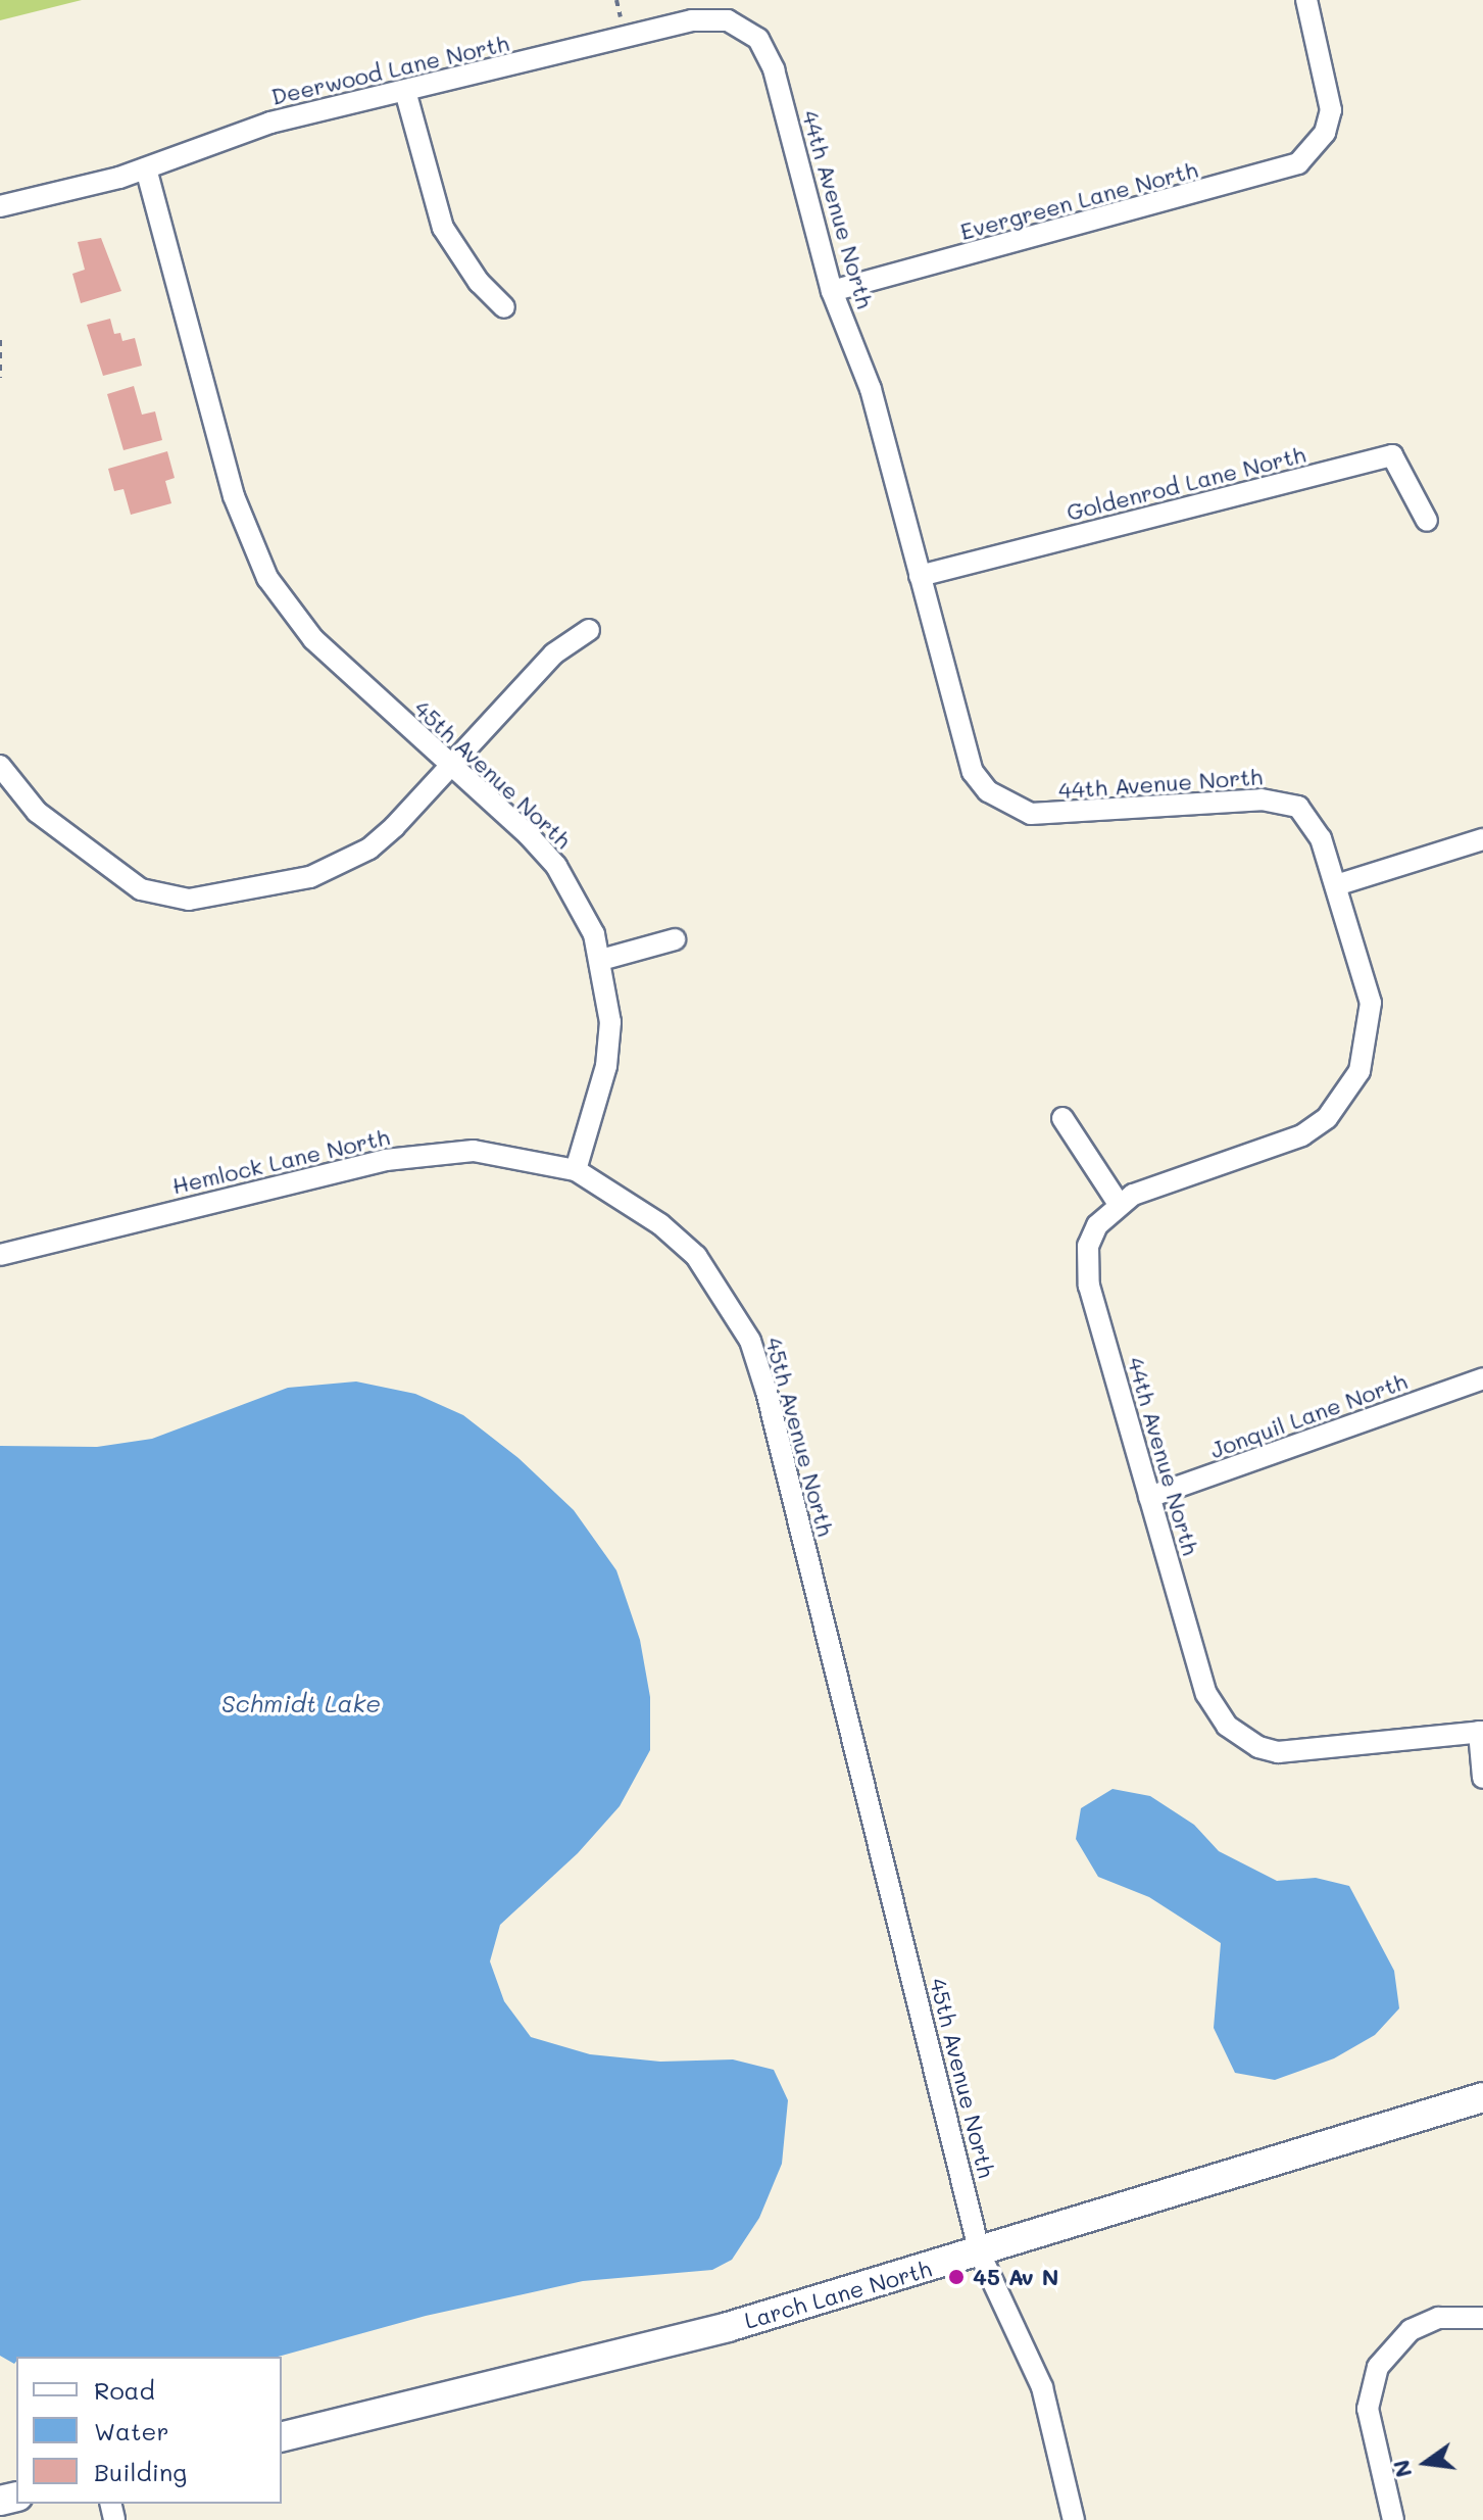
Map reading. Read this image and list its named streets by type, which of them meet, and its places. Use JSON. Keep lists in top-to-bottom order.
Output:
{
  "streets": {
    "street": [
      "Deerwood Lane North",
      "Evergreen Lane North",
      "44th Avenue North",
      "Goldenrod Lane North",
      "45th Avenue North",
      "Hemlock Lane North",
      "Jonquil Lane North",
      "Larch Lane North"
    ]
  },
  "crossings": [
    ["Deerwood Lane North", "44th Avenue North"],
    ["Deerwood Lane North", "45th Avenue North"],
    ["Evergreen Lane North", "44th Avenue North"],
    ["44th Avenue North", "Goldenrod Lane North"],
    ["44th Avenue North", "Jonquil Lane North"],
    ["45th Avenue North", "Hemlock Lane North"],
    ["45th Avenue North", "Larch Lane North"]
  ],
  "water": ["Schmidt Lake"],
  "places": ["45 Av N"],
  "legend": ["Road", "Water", "Building"],
  "north": "left"
}
